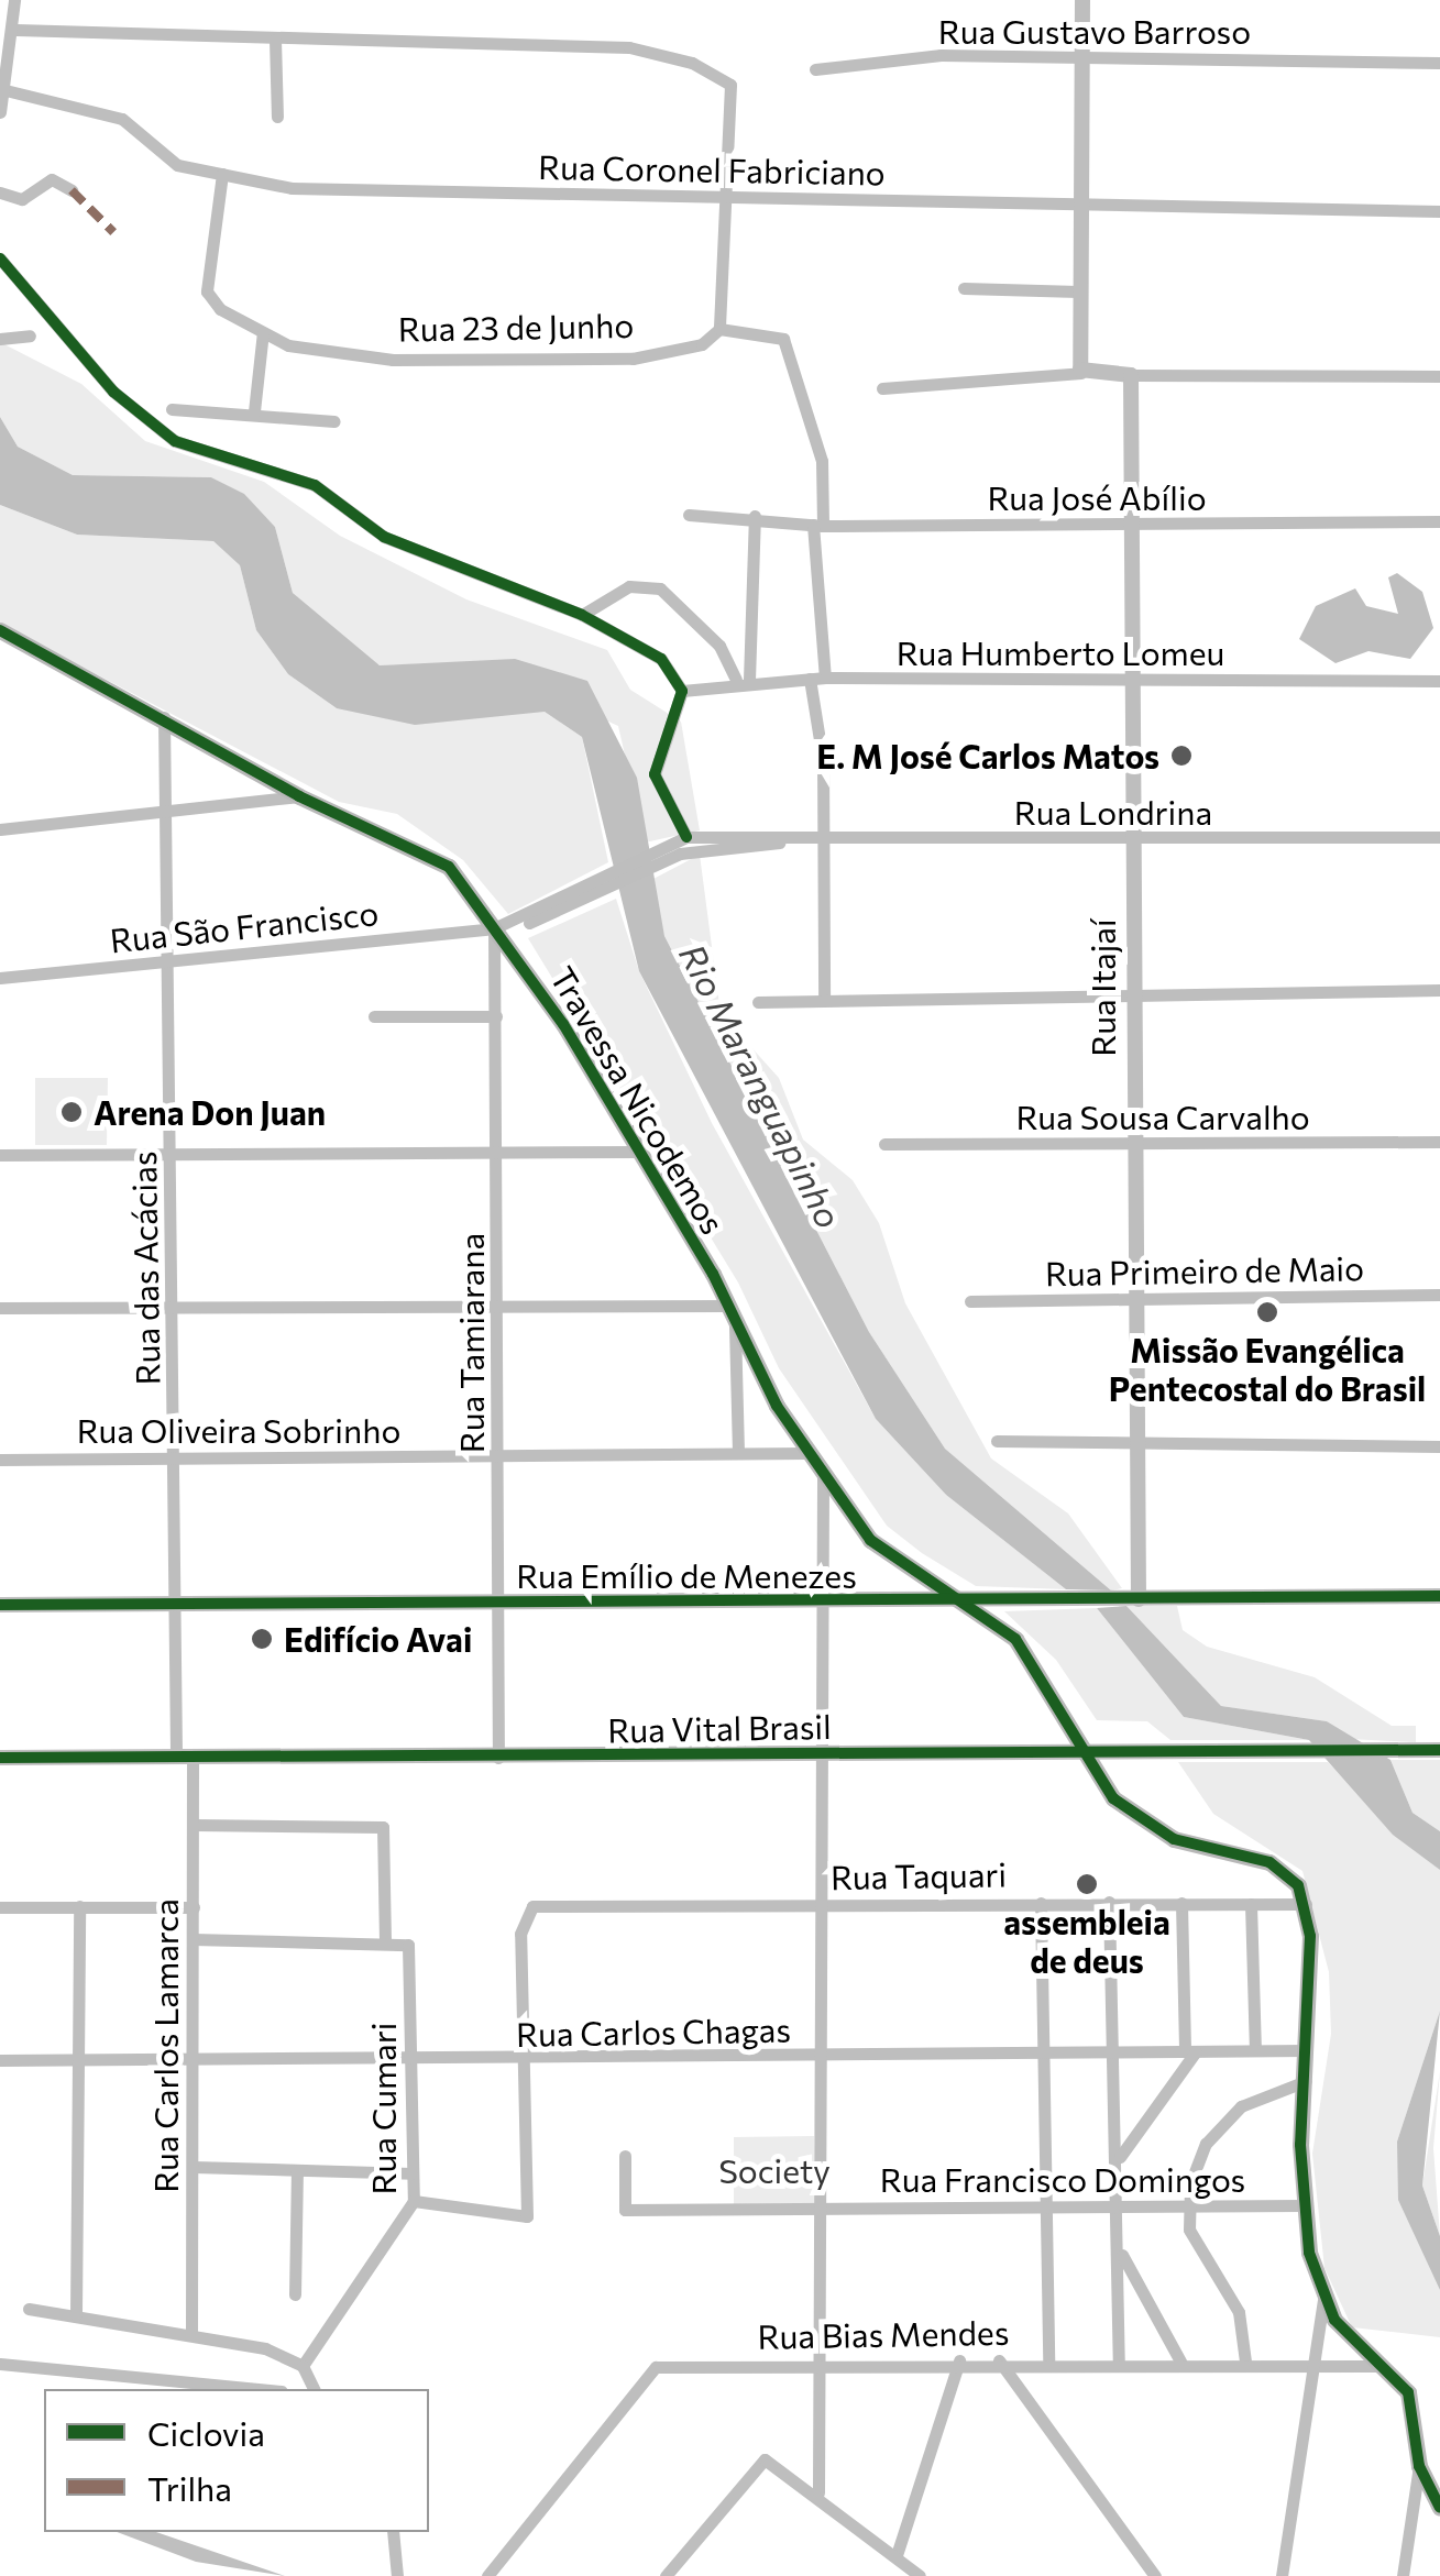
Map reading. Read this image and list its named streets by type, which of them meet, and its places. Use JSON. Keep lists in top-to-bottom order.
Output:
{
  "streets": {
    "main road": ["Travessa Nicodemos"],
    "street": [
      "Rua Gustavo Barroso",
      "Rua Coronel Fabriciano",
      "Rua 23 de Junho",
      "Rua José Abílio",
      "Rua Humberto Lomeu",
      "Rua Londrina",
      "Rua São Francisco",
      "Rua Itajaí",
      "Rua Sousa Carvalho",
      "Rua das Acácias",
      "Rua Primeiro de Maio",
      "Rua Tamiarana",
      "Rua Oliveira Sobrinho",
      "Rua Emílio de Menezes",
      "Rua Vital Brasil",
      "Rua Taquari",
      "Rua Carlos Chagas",
      "Rua Carlos Lamarca",
      "Rua Cumari",
      "Rua Francisco Domingos",
      "Rua Bias Mendes"
    ]
  },
  "crossings": [
    ["Rua José Abílio", "Rua Itajaí"],
    ["Rua Humberto Lomeu", "Rua Itajaí"],
    ["Rua Londrina", "Rua Itajaí"],
    ["Rua São Francisco", "Travessa Nicodemos"],
    ["Rua São Francisco", "Rua das Acácias"],
    ["Rua São Francisco", "Rua Tamiarana"],
    ["Rua Itajaí", "Rua Sousa Carvalho"],
    ["Rua Itajaí", "Rua Primeiro de Maio"],
    ["Rua Itajaí", "Rua Emílio de Menezes"],
    ["Travessa Nicodemos", "Rua das Acácias"],
    ["Travessa Nicodemos", "Rua Tamiarana"],
    ["Travessa Nicodemos", "Rua Oliveira Sobrinho"],
    ["Travessa Nicodemos", "Rua Emílio de Menezes"],
    ["Travessa Nicodemos", "Rua Vital Brasil"],
    ["Travessa Nicodemos", "Rua Taquari"],
    ["Rua das Acácias", "Rua Oliveira Sobrinho"],
    ["Rua das Acácias", "Rua Emílio de Menezes"],
    ["Rua das Acácias", "Rua Vital Brasil"],
    ["Rua das Acácias", "Rua Carlos Lamarca"],
    ["Rua Tamiarana", "Rua Oliveira Sobrinho"],
    ["Rua Tamiarana", "Rua Emílio de Menezes"],
    ["Rua Tamiarana", "Rua Vital Brasil"],
    ["Rua Vital Brasil", "Rua Carlos Lamarca"],
    ["Rua Taquari", "Rua Carlos Chagas"],
    ["Rua Carlos Chagas", "Rua Carlos Lamarca"],
    ["Rua Carlos Chagas", "Rua Cumari"]
  ],
  "water": ["Rio Maranguapinho"],
  "parks": ["Society"],
  "places": [
    "E. M José Carlos Matos",
    "Arena Don Juan",
    "Missão Evangélica Pentecostal do Brasil",
    "Edifício Avai",
    "assembleia de deus"
  ],
  "legend": ["Ciclovia", "Trilha"]
}
